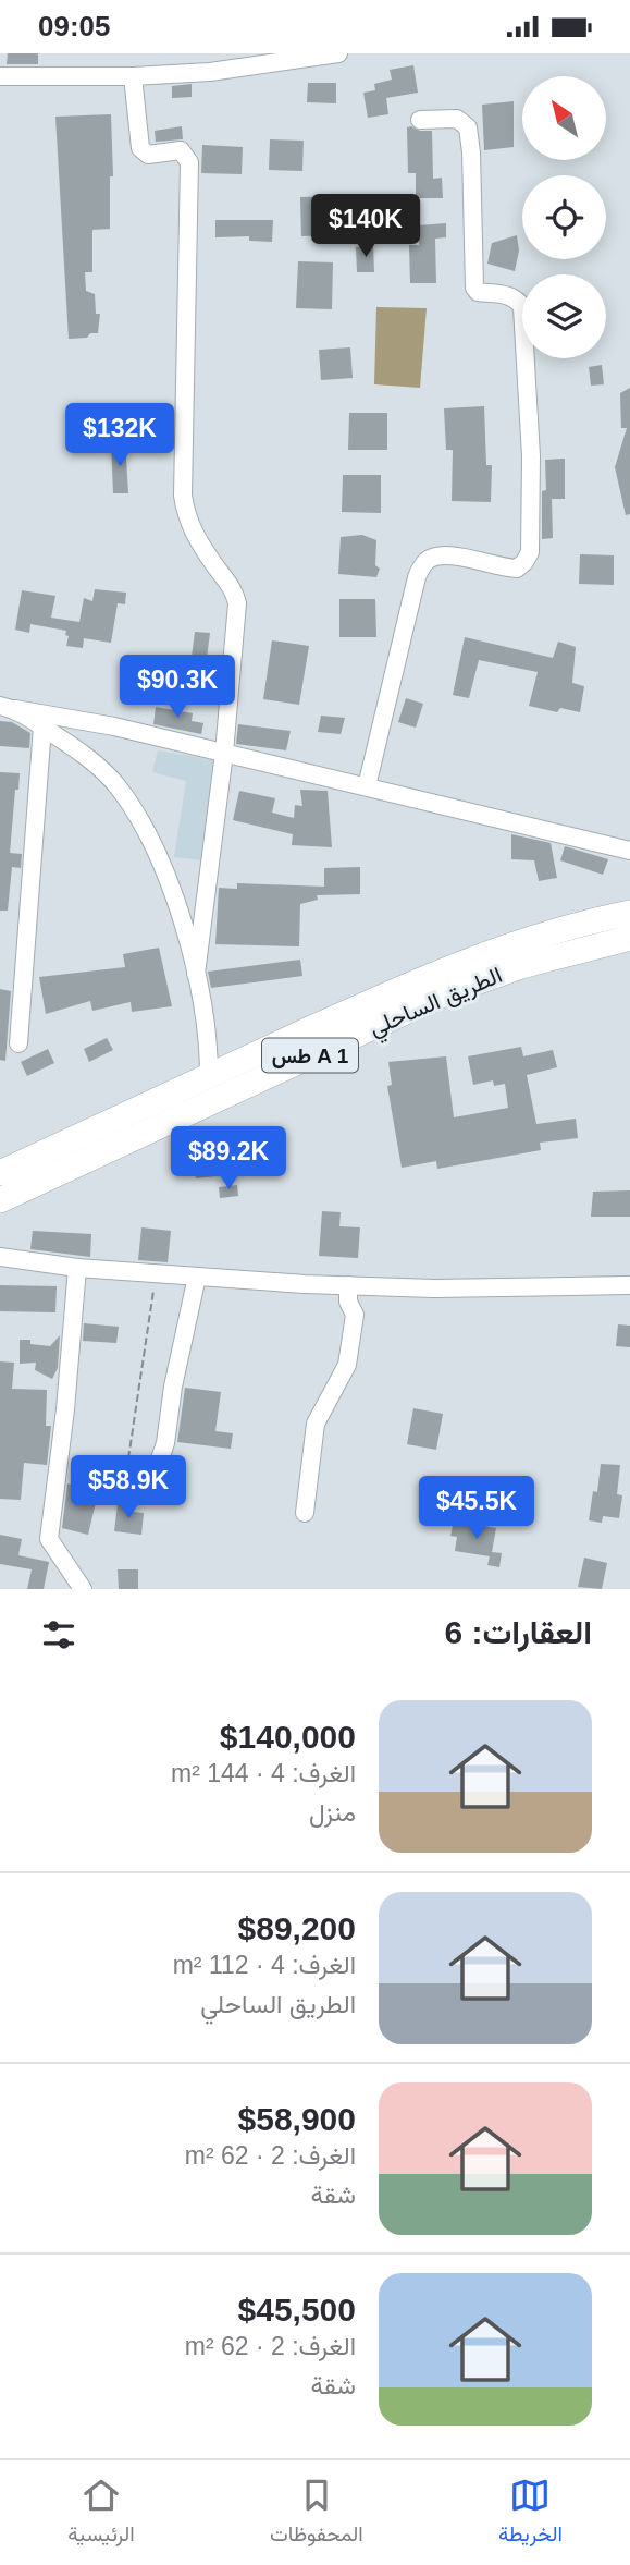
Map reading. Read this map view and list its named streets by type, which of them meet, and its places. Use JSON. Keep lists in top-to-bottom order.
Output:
{
  "streets": {
    "highway": ["الطريق الساحلي", "طس A 1"]
  },
  "north": "top left",
  "page": {
    "status": "09:05",
    "price": [
      "$140K",
      "$132K",
      "$90.3K",
      "$89.2K",
      "$58.9K",
      "$45.5K"
    ],
    "heading": "العقارات: 6",
    "list": [
      {
        "name": "$140,000",
        "note": "الغرف: 4 · 144 m² · منزل"
      },
      {
        "name": "$89,200",
        "note": "الغرف: 4 · 112 m² · الطريق الساحلي"
      },
      {
        "name": "$58,900",
        "note": "الغرف: 2 · 62 m² · شقة"
      },
      {
        "name": "$45,500",
        "note": "الغرف: 2 · 62 m² · شقة"
      }
    ],
    "tabs": ["الخريطة", "المحفوظات", "الرئيسية"]
  }
}
